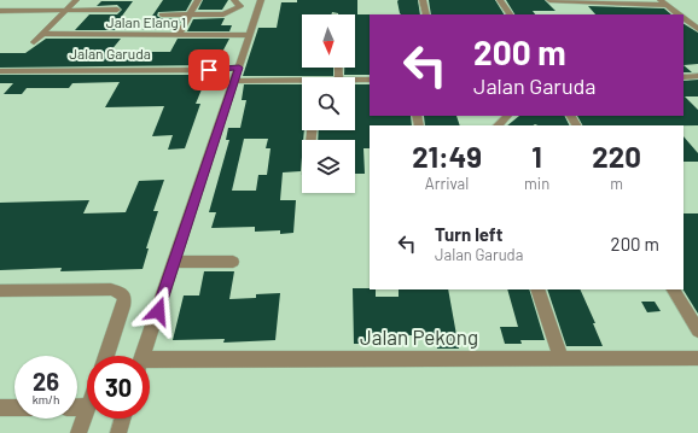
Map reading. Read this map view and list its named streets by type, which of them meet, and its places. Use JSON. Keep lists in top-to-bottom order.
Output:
{
  "streets": {
    "street": ["Jalan Elang 1", "Jalan Garuda", "Jalan Pekong"]
  },
  "north": "bottom",
  "page": {
    "turn": ["200 m", "Jalan Garuda"],
    "eta": [
      "21:49",
      "Arrival",
      "1",
      "min",
      "220",
      "m"
    ],
    "list": [
      {
        "name": "Turn left",
        "note": "Jalan Garuda",
        "value": "200 m"
      }
    ],
    "speed": "26 km/h",
    "limit": "30"
  }
}
